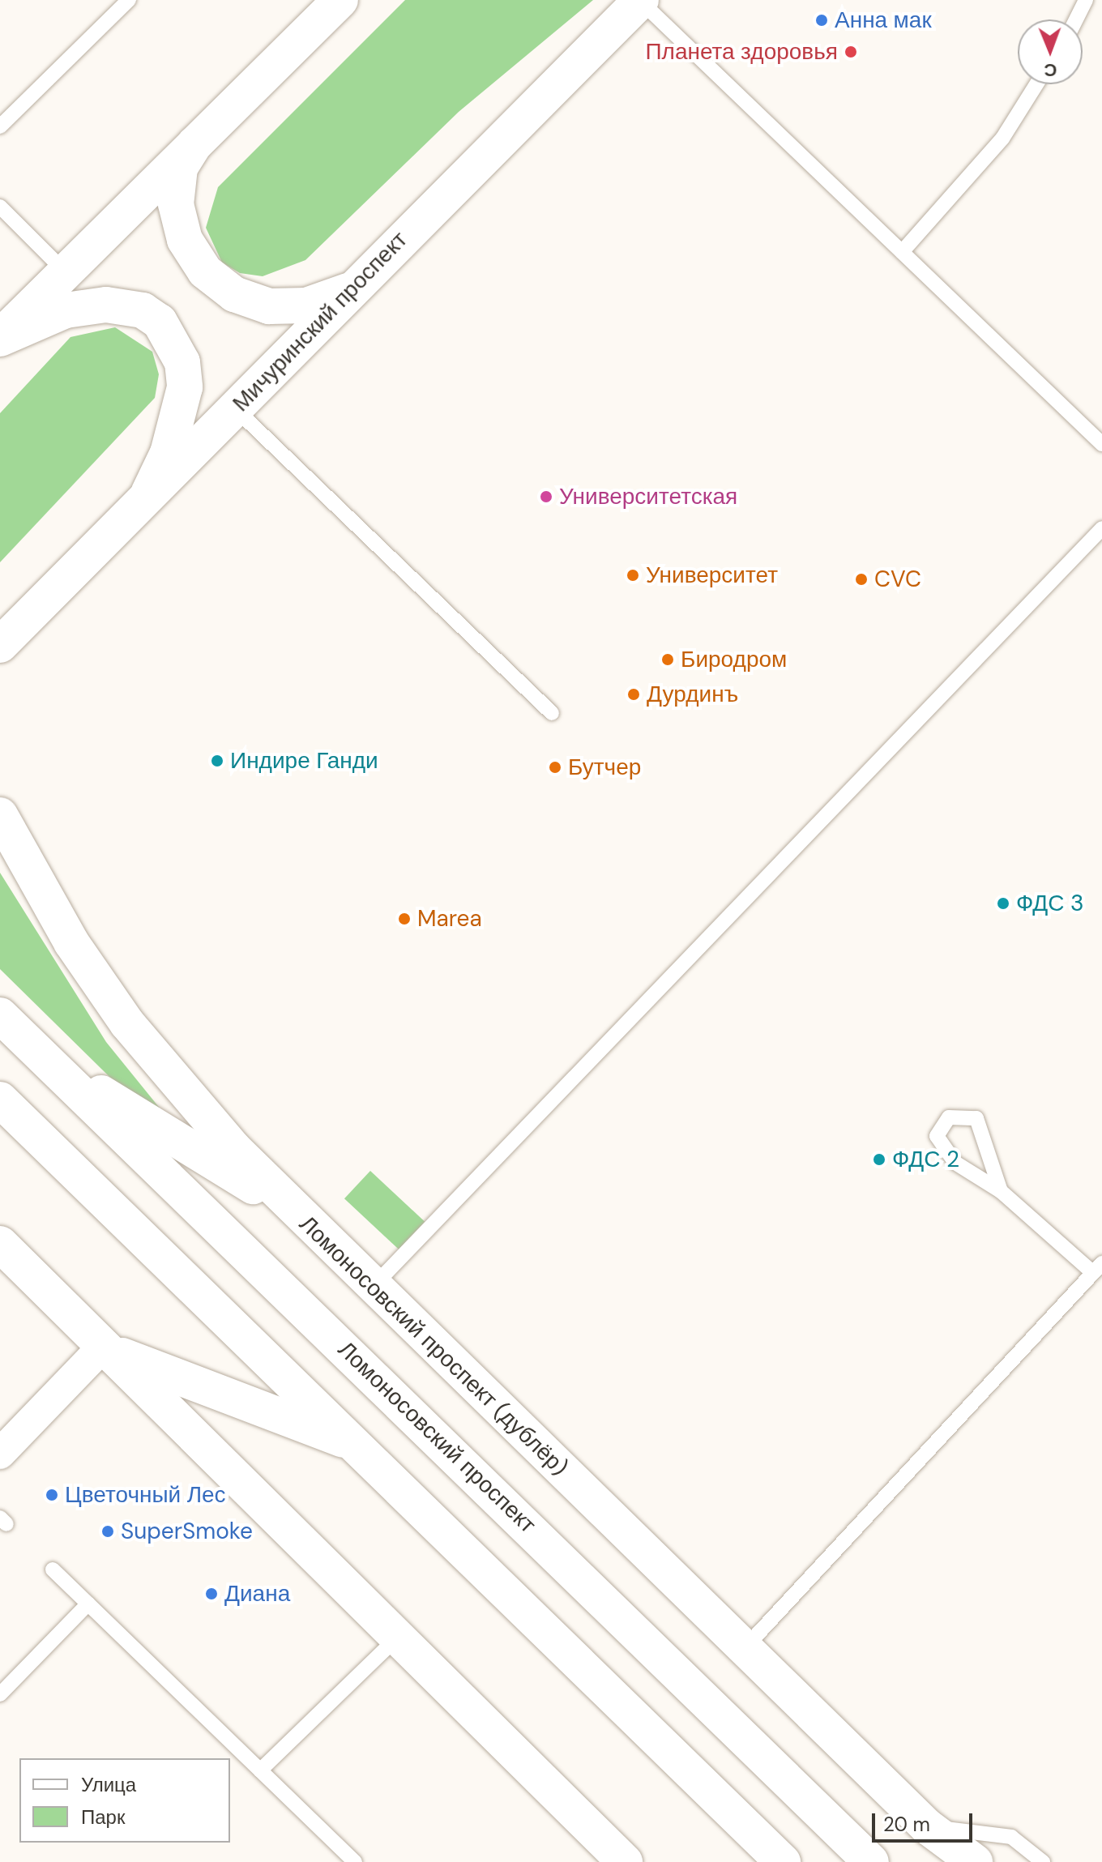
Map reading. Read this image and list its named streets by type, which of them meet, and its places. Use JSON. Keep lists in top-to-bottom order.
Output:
{
  "streets": {
    "main road": ["Мичуринский проспект", "Ломоносовский проспект (дублёр)", "Ломоносовский проспект"]
  },
  "places": [
    "Анна мак",
    "Планета здоровья",
    "Университетская",
    "Университет",
    "CVC",
    "Биродром",
    "Дурдинъ",
    "Индире Ганди",
    "Бутчер",
    "ФДС 3",
    "Marea",
    "ФДС 2",
    "Цветочный Лес",
    "SuperSmoke",
    "Диана"
  ],
  "legend": ["Улица", "Парк"],
  "scale_bar": "20 m",
  "north": "bottom"
}
